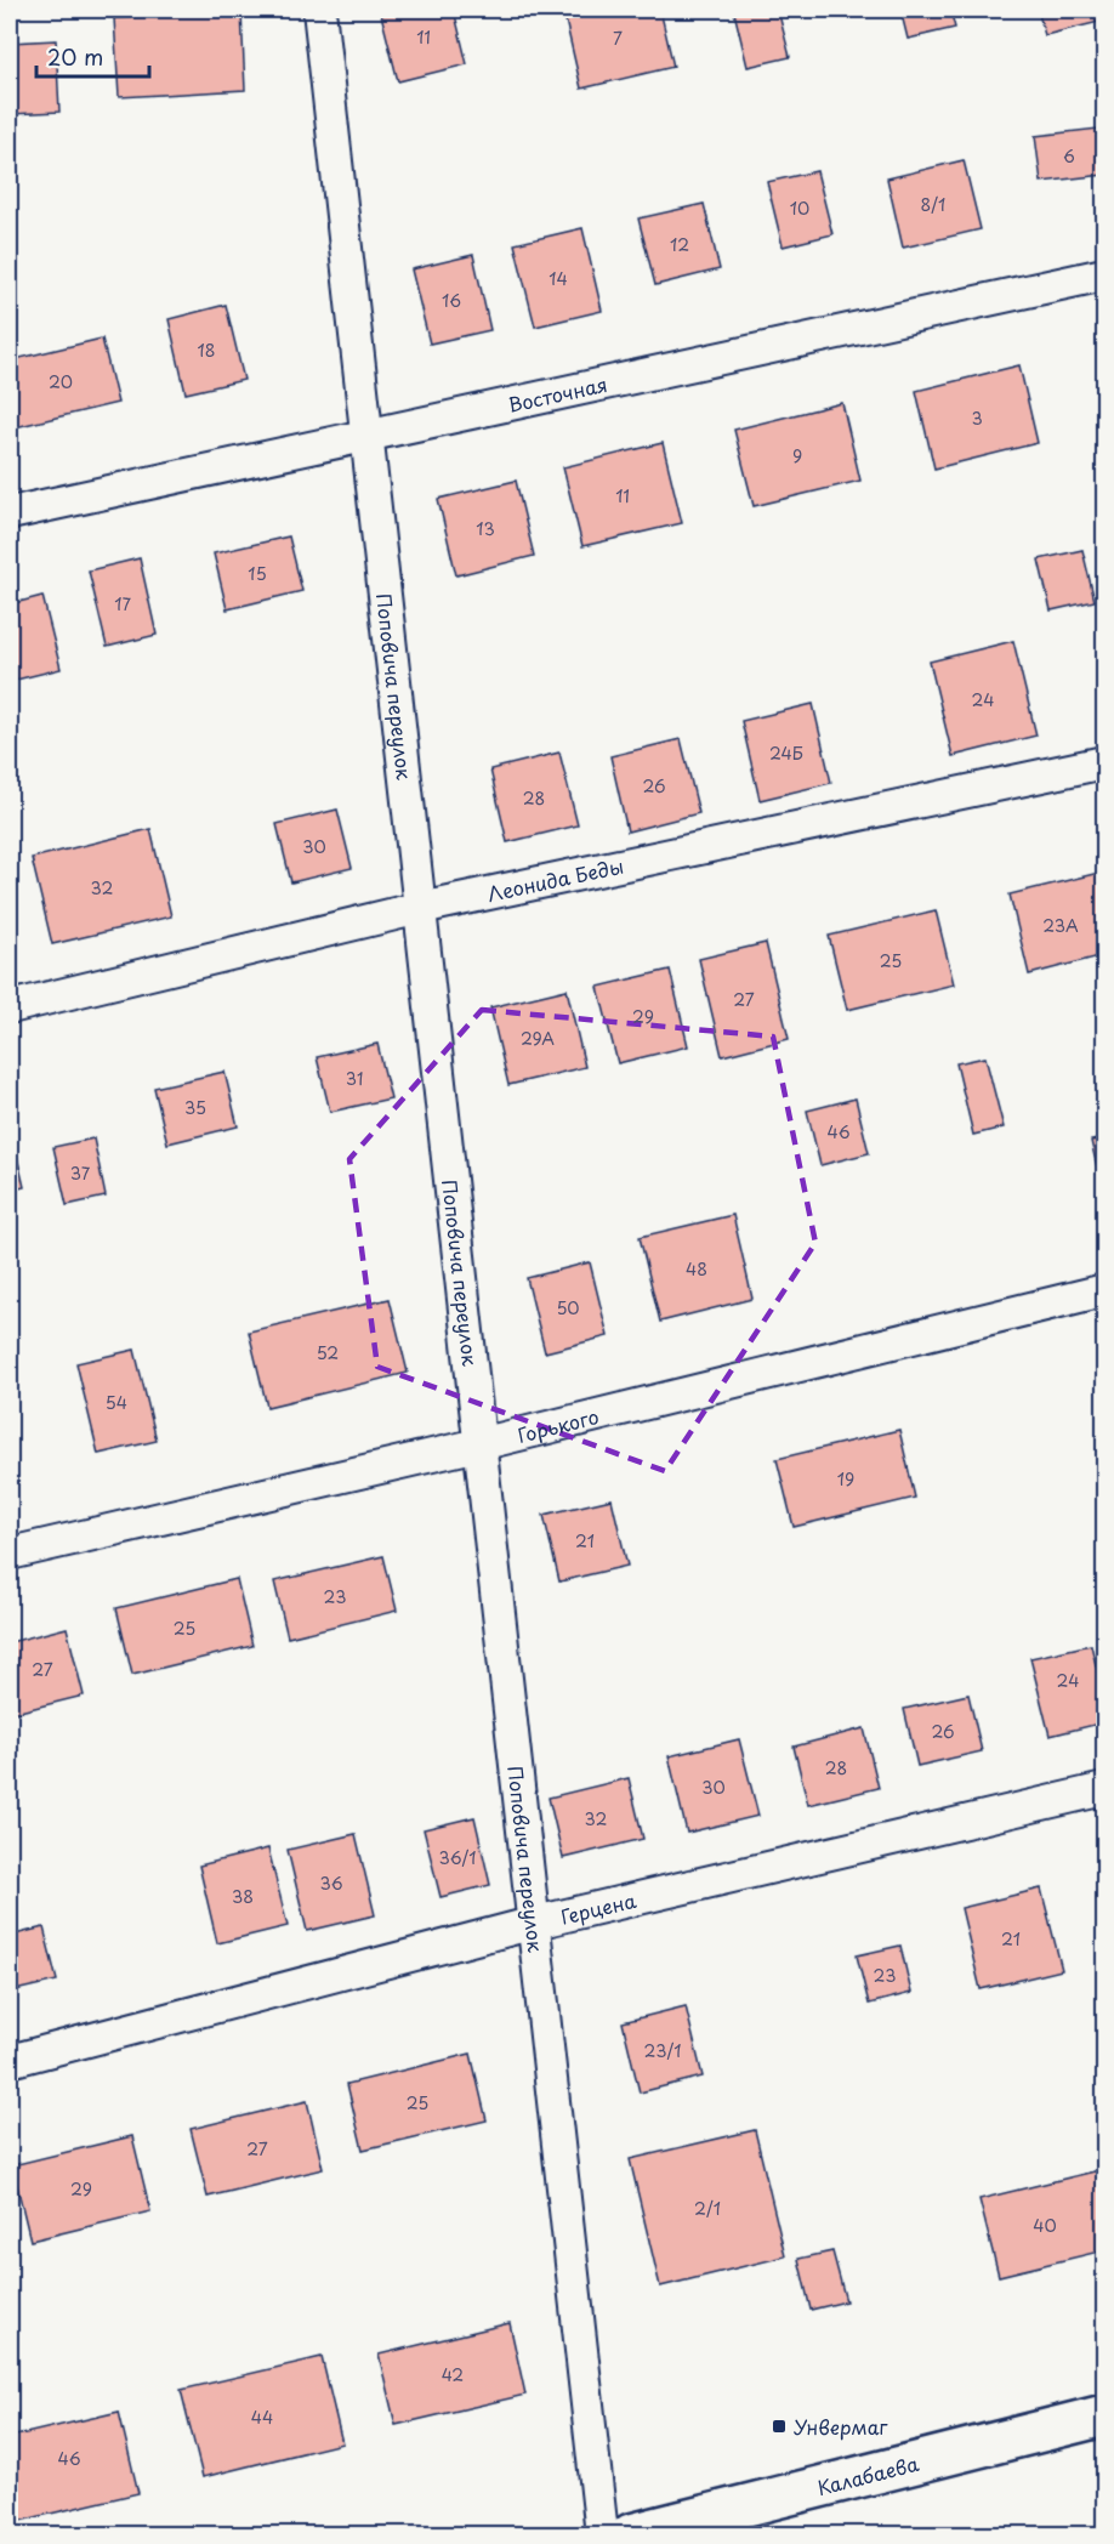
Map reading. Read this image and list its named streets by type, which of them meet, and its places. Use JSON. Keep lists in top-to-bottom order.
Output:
{
  "streets": {
    "street": [
      "Восточная",
      "Поповича переулок",
      "Леонида Беды",
      "Горького",
      "Герцена",
      "Калабаева"
    ]
  },
  "crossings": [
    ["Восточная", "Поповича переулок"],
    ["Поповича переулок", "Леонида Беды"],
    ["Поповича переулок", "Горького"],
    ["Поповича переулок", "Герцена"]
  ],
  "places": {
    "transit": ["Унвермаг"]
  },
  "house_numbers": [
    "11",
    "7",
    "6",
    "8/1",
    "10",
    "12",
    "14",
    "16",
    "18",
    "20",
    "3",
    "9",
    "11",
    "13",
    "15",
    "17",
    "24",
    "24Б",
    "26",
    "28",
    "30",
    "32",
    "23А",
    "25",
    "27",
    "29",
    "29А",
    "31",
    "35",
    "46",
    "37",
    "48",
    "50",
    "52",
    "54",
    "19",
    "21",
    "23",
    "25",
    "27",
    "24",
    "26",
    "28",
    "30",
    "32",
    "36/1",
    "36",
    "38",
    "21",
    "23",
    "23/1",
    "25",
    "27",
    "29",
    "2/1",
    "40",
    "42",
    "44",
    "46"
  ],
  "scale_bar": "20 m"
}
